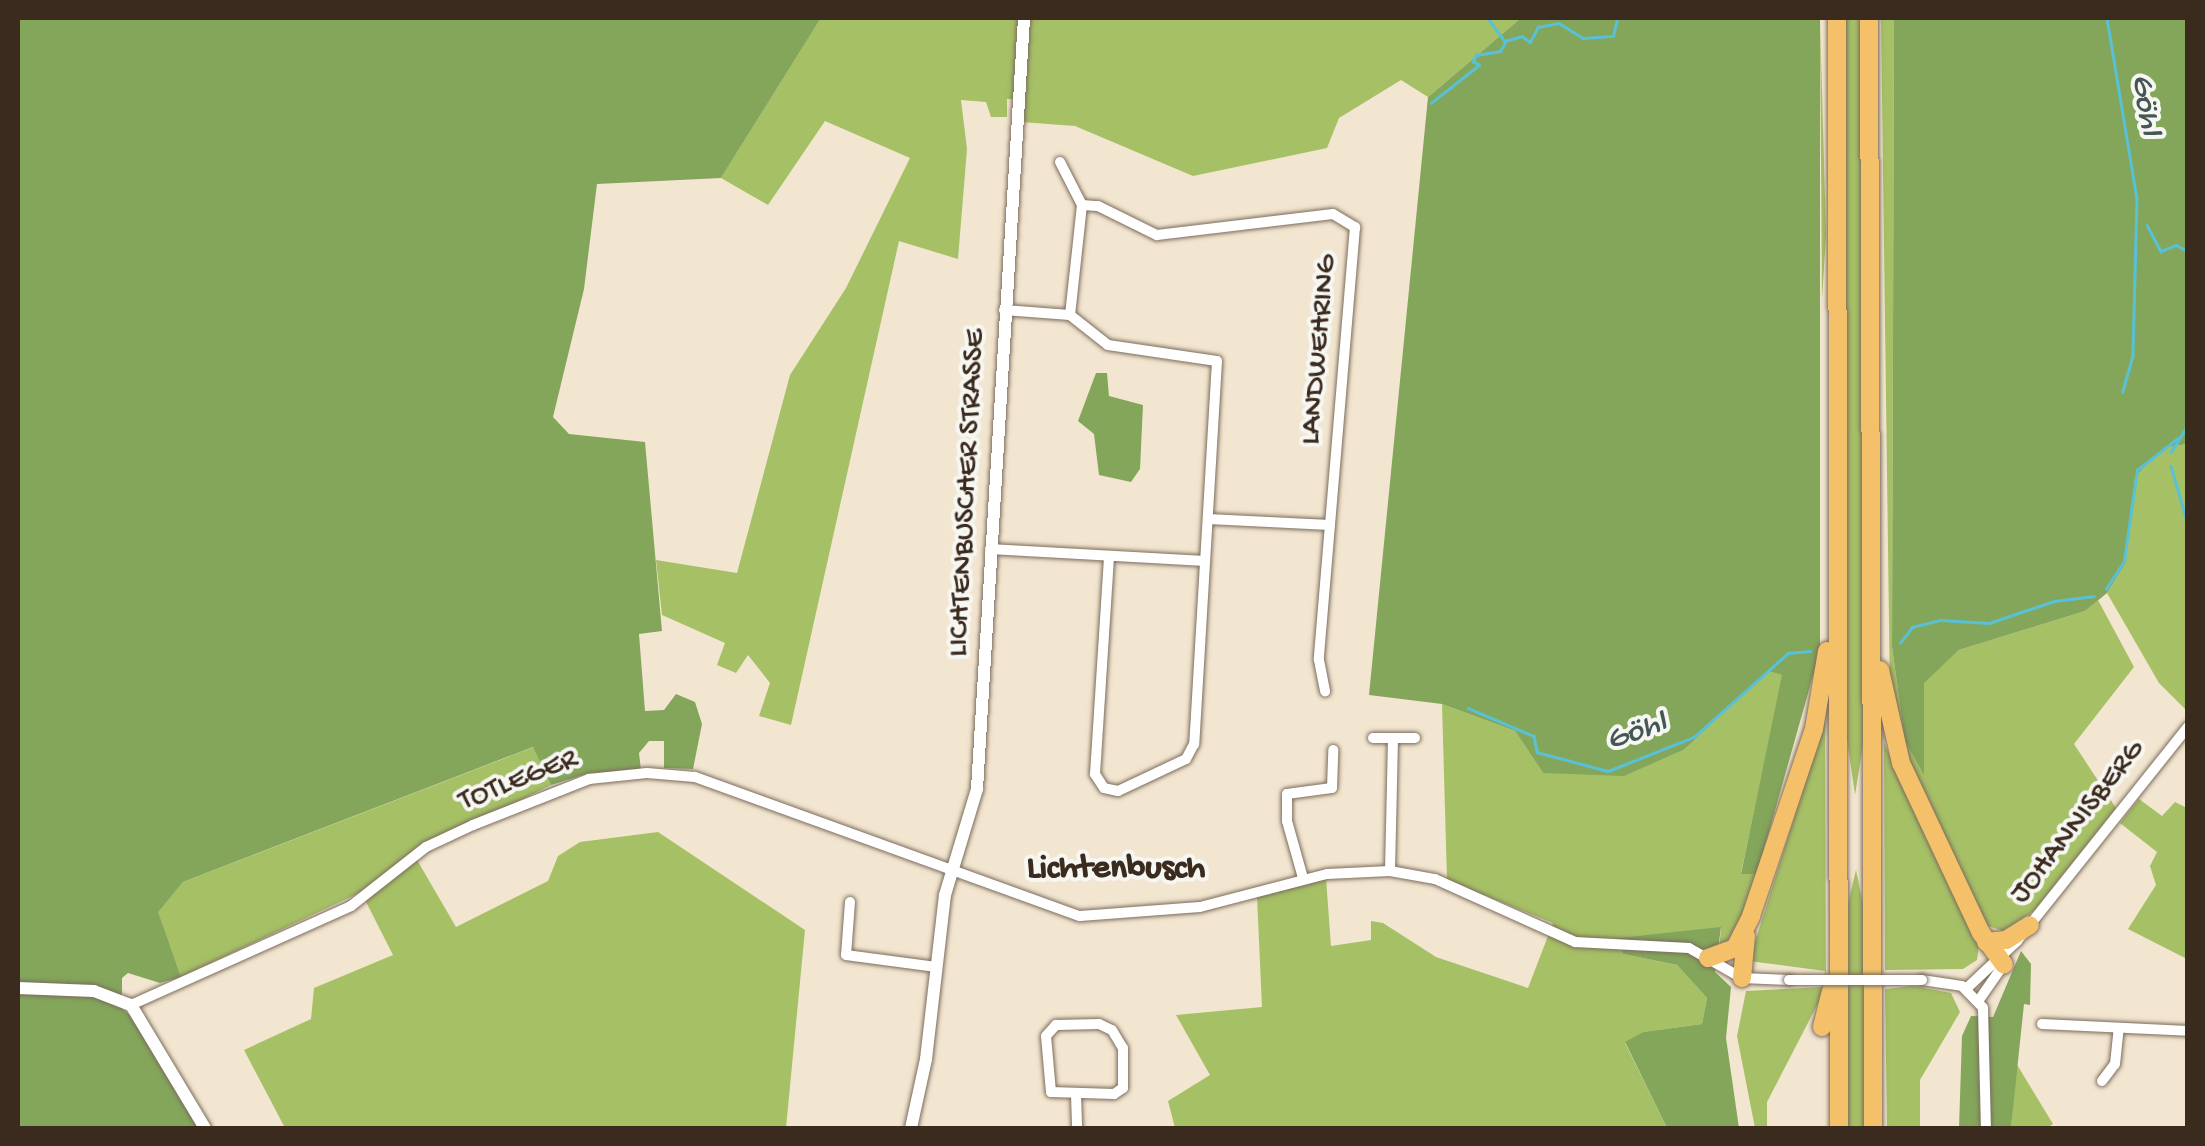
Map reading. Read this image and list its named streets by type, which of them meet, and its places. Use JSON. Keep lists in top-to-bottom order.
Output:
{
  "streets": {
    "street": [
      "LANDWEHRING",
      "LICHTENBUSCHER STRASSE",
      "TOTLEGER",
      "JOHANNISBERG"
    ]
  },
  "crossings": [
    ["LICHTENBUSCHER STRASSE", "TOTLEGER"]
  ],
  "districts": ["Lichtenbusch"],
  "water": ["Göhl"]
}
